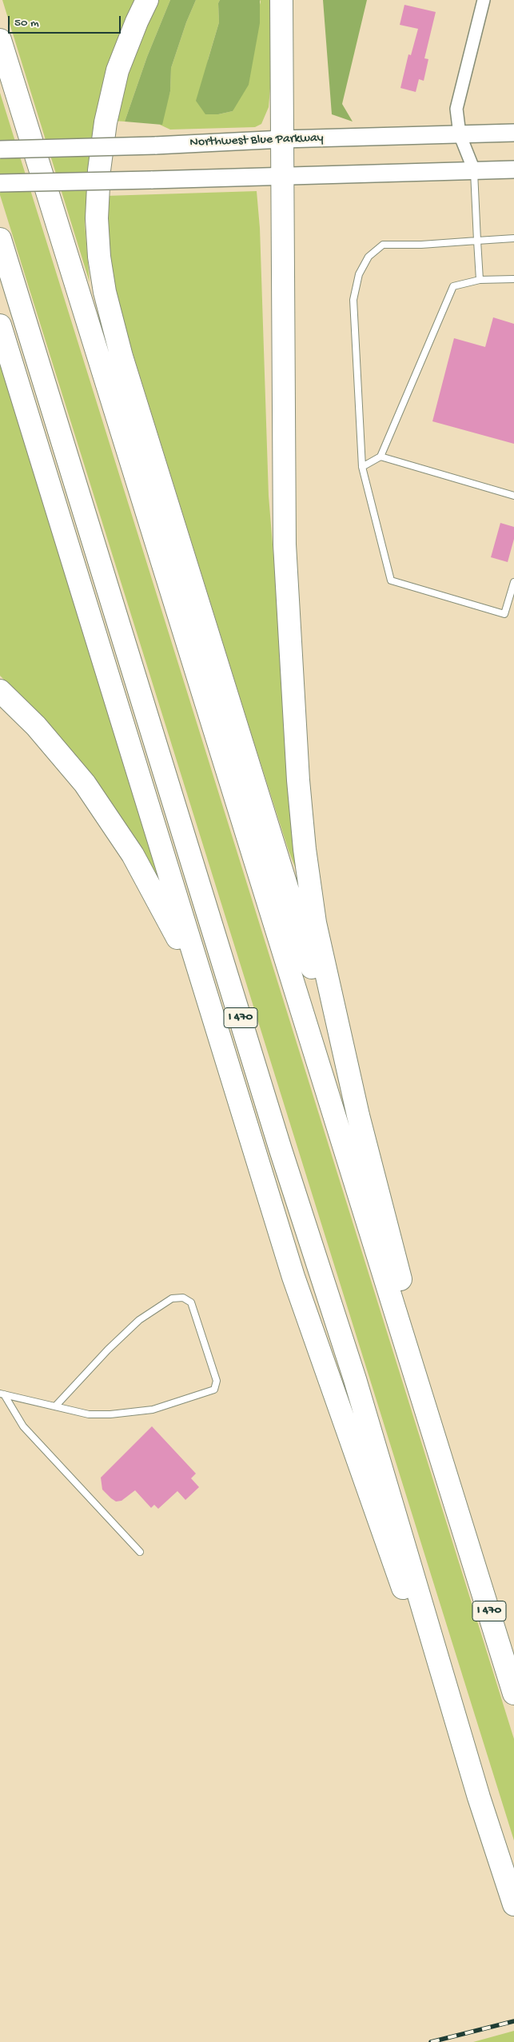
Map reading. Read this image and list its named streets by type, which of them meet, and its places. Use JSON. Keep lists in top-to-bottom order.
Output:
{
  "streets": {
    "highway": ["I 470"],
    "street": ["Northwest Blue Parkway"]
  },
  "scale_bar": "50 m"
}
